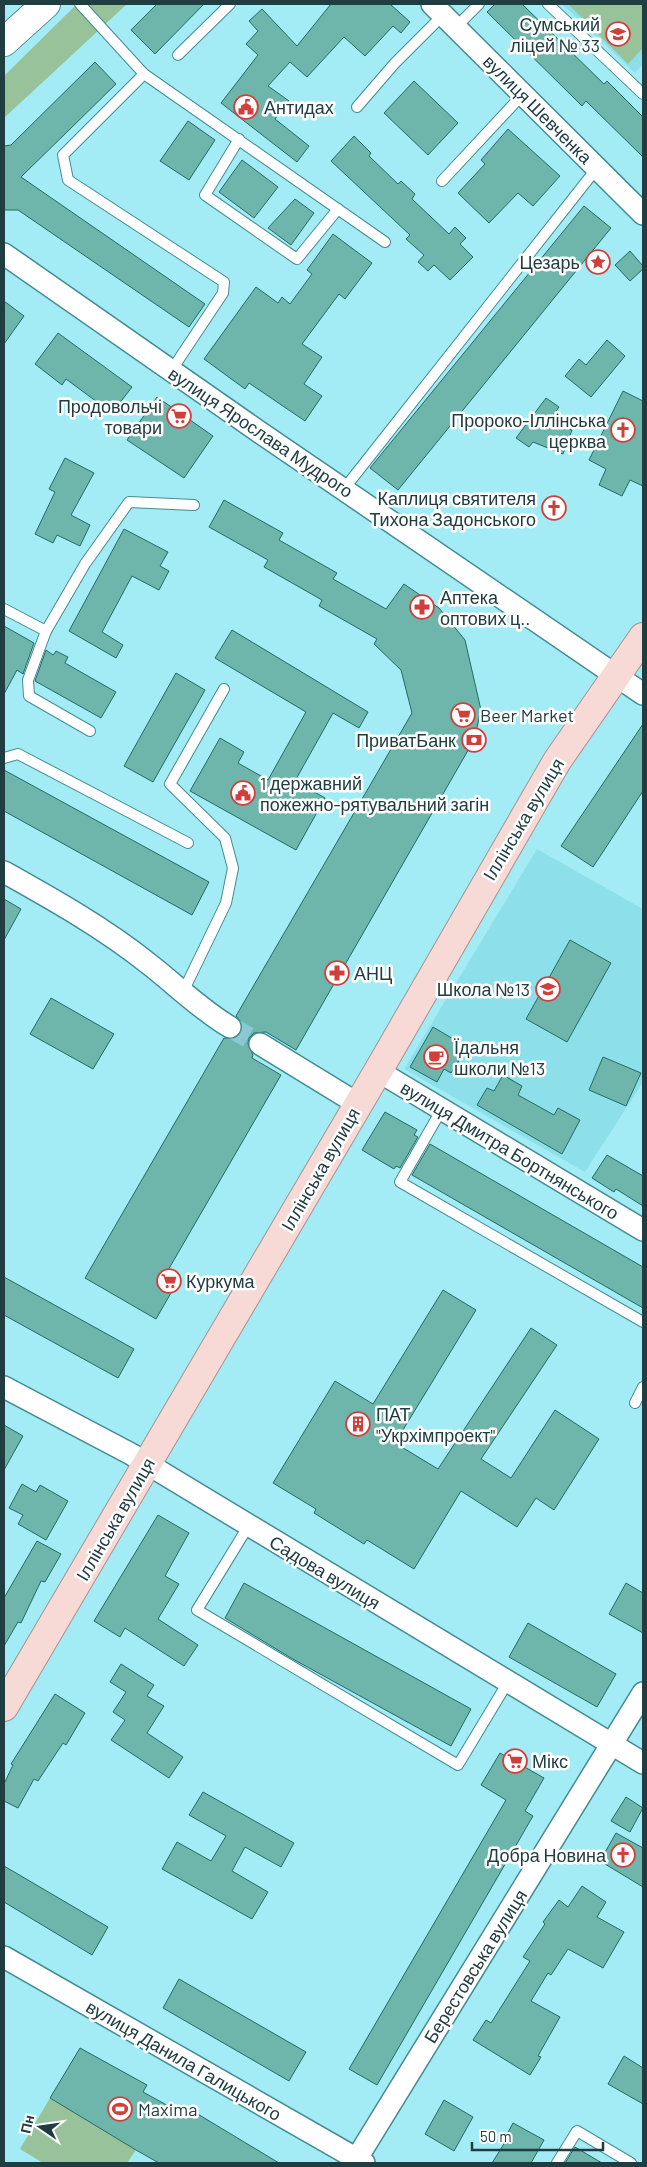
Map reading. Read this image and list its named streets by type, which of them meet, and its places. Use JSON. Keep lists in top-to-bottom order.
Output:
{
  "streets": {
    "main road": ["Іллінська вулиця"],
    "street": [
      "вулиця Шевченка",
      "вулиця Ярослава Мудрого",
      "вулиця Дмитра Бортнянського",
      "Садова вулиця",
      "Берестовська вулиця",
      "вулиця Данила Галицького"
    ]
  },
  "crossings": [
    ["вулиця Ярослава Мудрого", "Іллінська вулиця"],
    ["Іллінська вулиця", "вулиця Дмитра Бортнянського"],
    ["Іллінська вулиця", "Садова вулиця"],
    ["Садова вулиця", "Берестовська вулиця"],
    ["Берестовська вулиця", "вулиця Данила Галицького"]
  ],
  "places": {
    "school or university": ["Сумський ліцей № 33", "Школа №13"],
    "public building": ["Антидах", "1 державний пожежно-рятувальний загін"],
    "place": ["Цезарь"],
    "supermarket": [
      "Продовольчі товари",
      "Beer Market",
      "Куркума",
      "Мікс"
    ],
    "church": ["Пророко-Іллінська церква", "Каплиця святителя Тихона Задонського", "Добра Новина"],
    "pharmacy": ["Аптека оптових ц..", "АНЦ"],
    "bank": ["ПриватБанк"],
    "cafe": ["Їдальня школи №13"],
    "building": ["ПАТ \"Укрхімпроект\""],
    "sports": ["Maxima"]
  },
  "scale_bar": "50 m",
  "north": "left"
}
